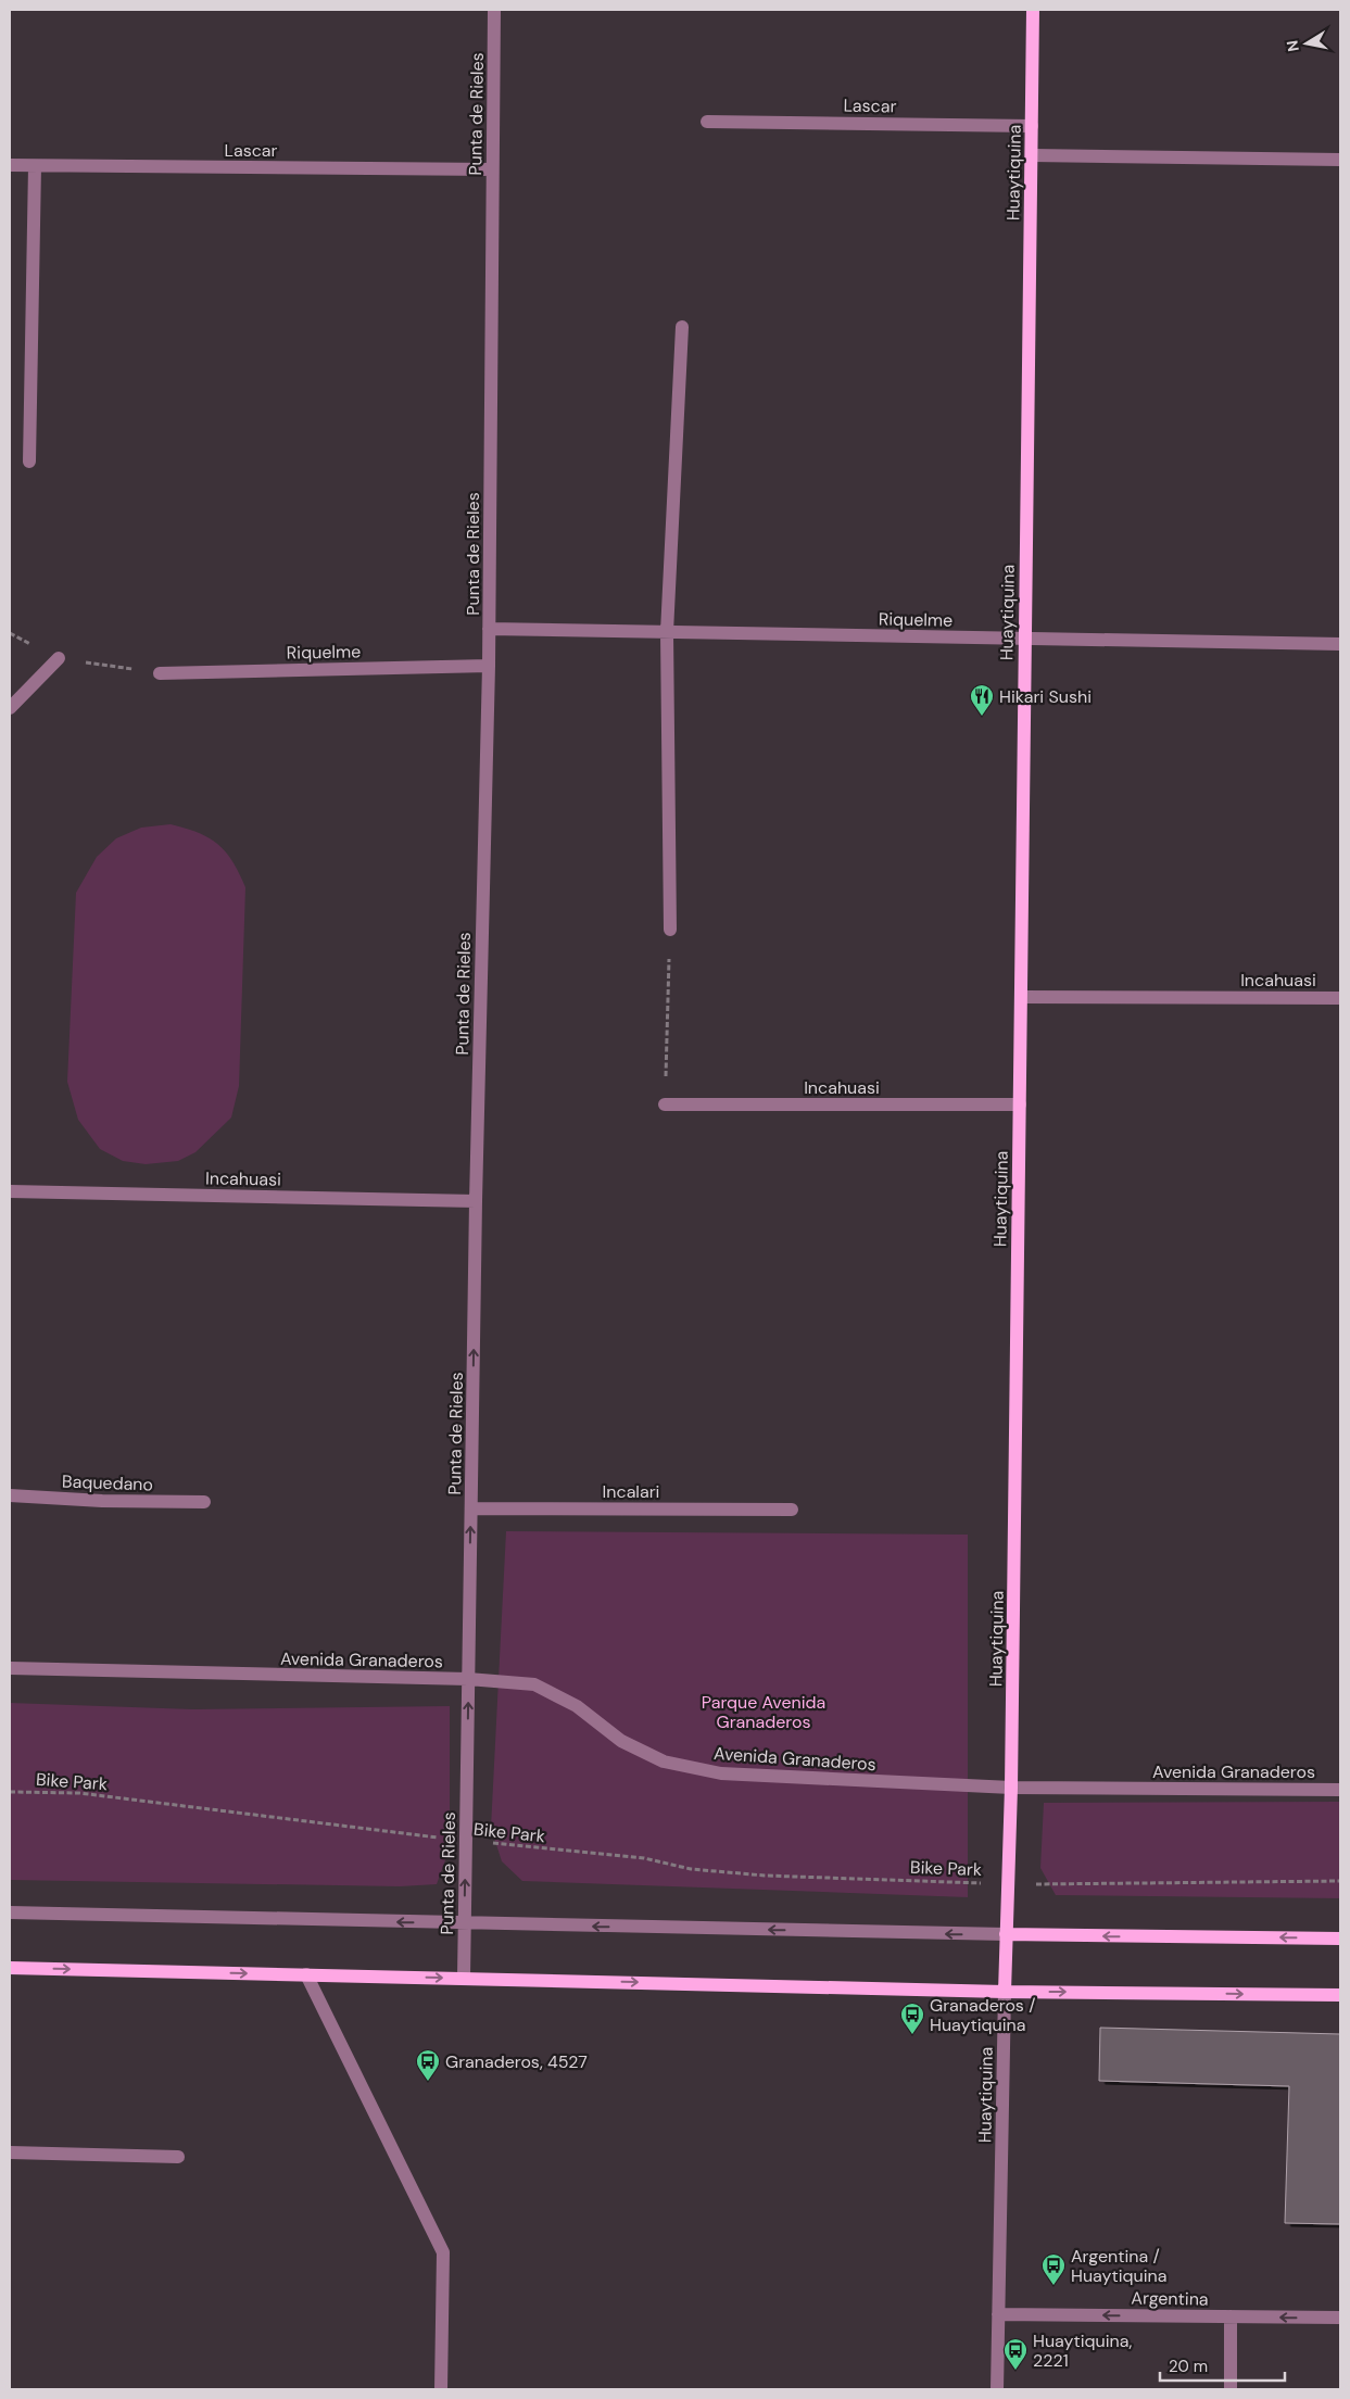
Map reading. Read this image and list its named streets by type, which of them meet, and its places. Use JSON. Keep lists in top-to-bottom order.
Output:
{
  "streets": {
    "main road": ["Huaytiquina"],
    "street": [
      "Lascar",
      "Punta de Rieles",
      "Riquelme",
      "Incahuasi",
      "Baquedano",
      "Incalari",
      "Avenida Granaderos",
      "Argentina"
    ],
    "path": ["Bike Park"]
  },
  "crossings": [
    ["Lascar", "Punta de Rieles"],
    ["Lascar", "Huaytiquina"],
    ["Punta de Rieles", "Riquelme"],
    ["Punta de Rieles", "Incahuasi"],
    ["Punta de Rieles", "Incalari"],
    ["Punta de Rieles", "Avenida Granaderos"],
    ["Punta de Rieles", "Bike Park"],
    ["Huaytiquina", "Riquelme"],
    ["Huaytiquina", "Incahuasi"],
    ["Huaytiquina", "Avenida Granaderos"],
    ["Huaytiquina", "Bike Park"],
    ["Huaytiquina", "Argentina"]
  ],
  "one_way": ["Punta de Rieles", "Argentina"],
  "parks": ["Parque Avenida Granaderos"],
  "places": {
    "restaurant": ["Hikari Sushi"],
    "bus stop": [
      "Granaderos / Huaytiquina",
      "Granaderos, 4527",
      "Argentina / Huaytiquina",
      "Huaytiquina, 2221"
    ]
  },
  "scale_bar": "20 m",
  "north": "left"
}
